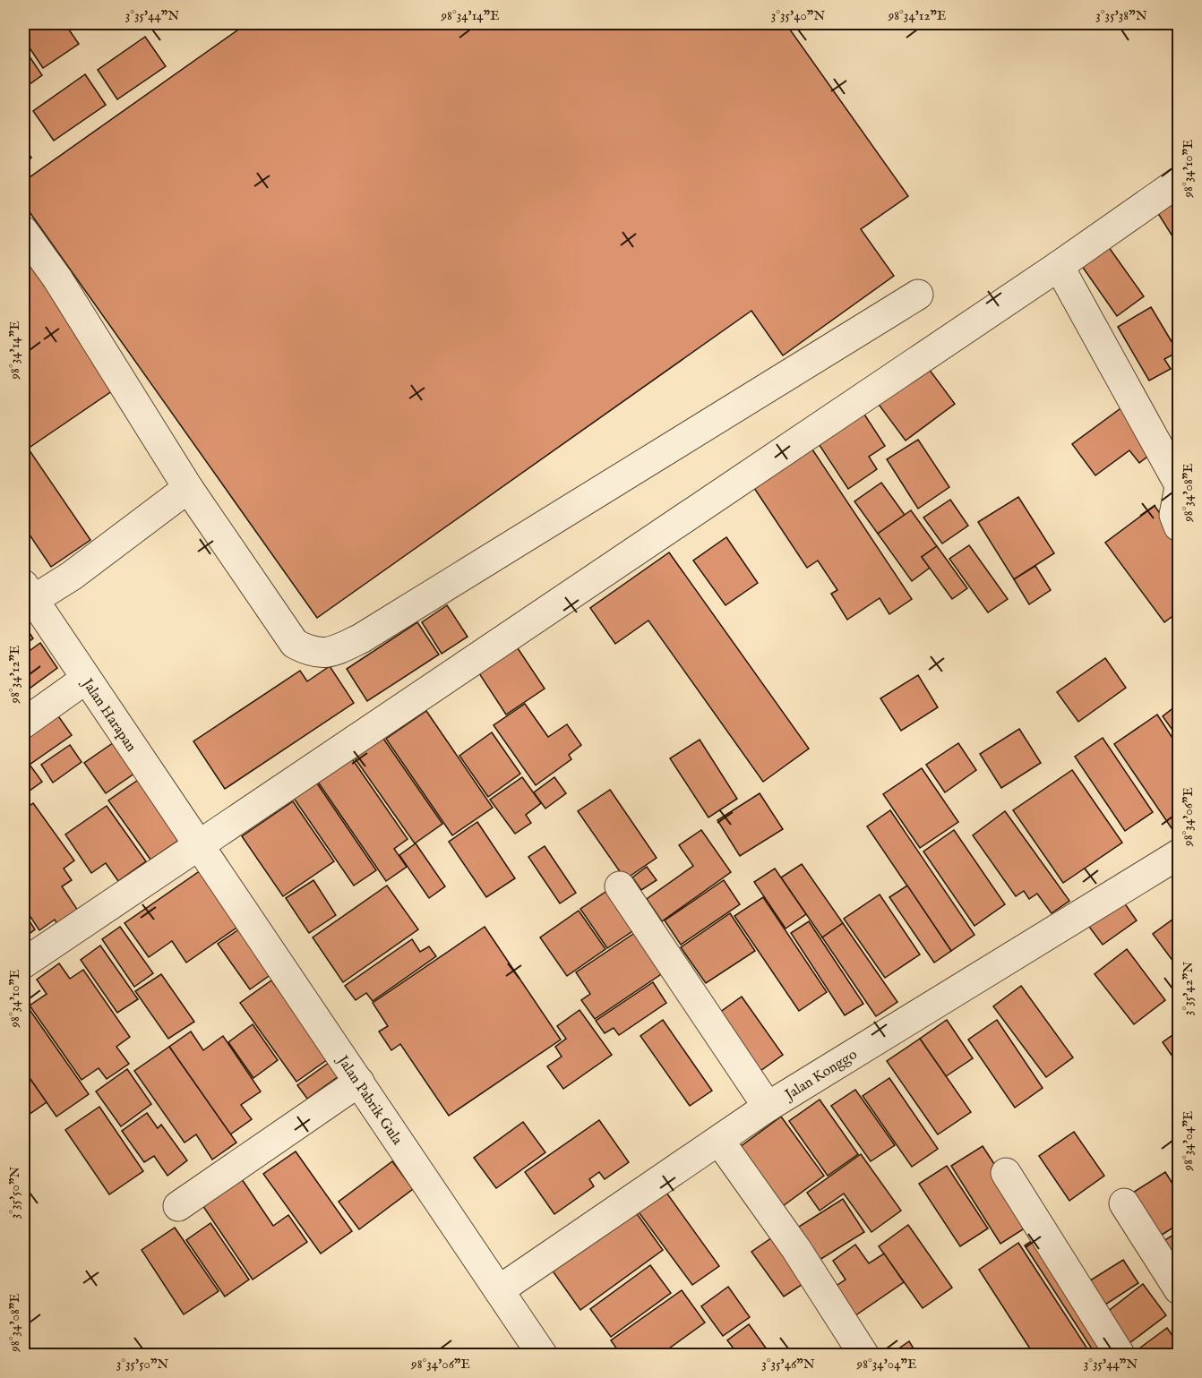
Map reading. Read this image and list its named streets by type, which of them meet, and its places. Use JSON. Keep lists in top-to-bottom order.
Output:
{
  "streets": {
    "street": ["Jalan Harapan", "Jalan Konggo", "Jalan Pabrik Gula"]
  },
  "crossings": [
    ["Jalan Harapan", "Jalan Pabrik Gula"],
    ["Jalan Konggo", "Jalan Pabrik Gula"]
  ],
  "coordinates": [
    "3°35'44\"N",
    "98°34'14\"E",
    "3°35'40\"N",
    "98°34'12\"E",
    "3°35'38\"N",
    "98°34'10\"E",
    "98°34'08\"E",
    "98°34'06\"E",
    "3°35'42\"N",
    "98°34'04\"E",
    "3°35'50\"N",
    "3°35'46\"N"
  ]
}
